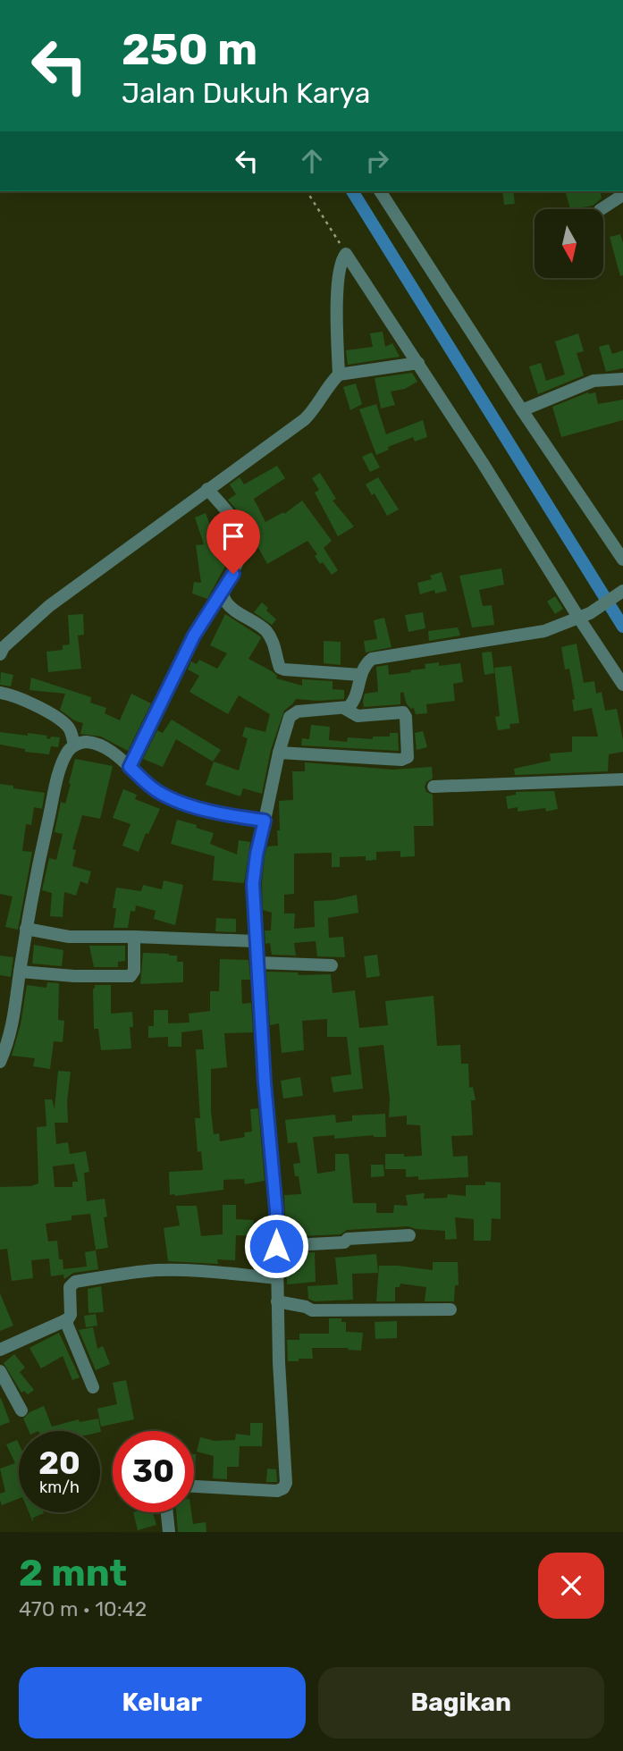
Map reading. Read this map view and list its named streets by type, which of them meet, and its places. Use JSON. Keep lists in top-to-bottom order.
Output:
{
  "north": "bottom",
  "page": {
    "turn": ["250 m", "Jalan Dukuh Karya"],
    "speed": "20 km/h",
    "limit": "30",
    "heading": ["2 mnt", "470 m · 10:42"],
    "buttons": ["Keluar", "Bagikan"]
  }
}
